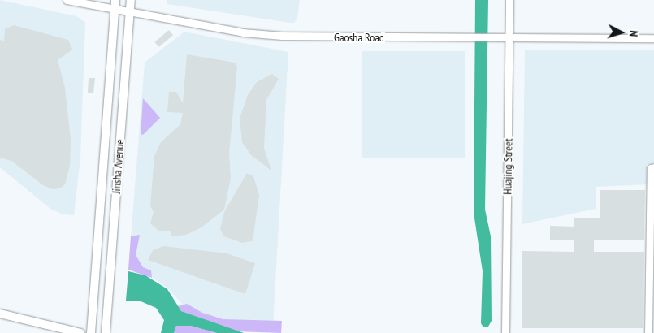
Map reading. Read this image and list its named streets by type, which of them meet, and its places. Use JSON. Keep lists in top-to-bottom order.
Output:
{
  "streets": {
    "main road": ["Jinsha Avenue"],
    "street": ["Gaosha Road", "Huajing Street"]
  },
  "crossings": [
    ["Gaosha Road", "Jinsha Avenue"],
    ["Gaosha Road", "Huajing Street"]
  ],
  "north": "right"
}
